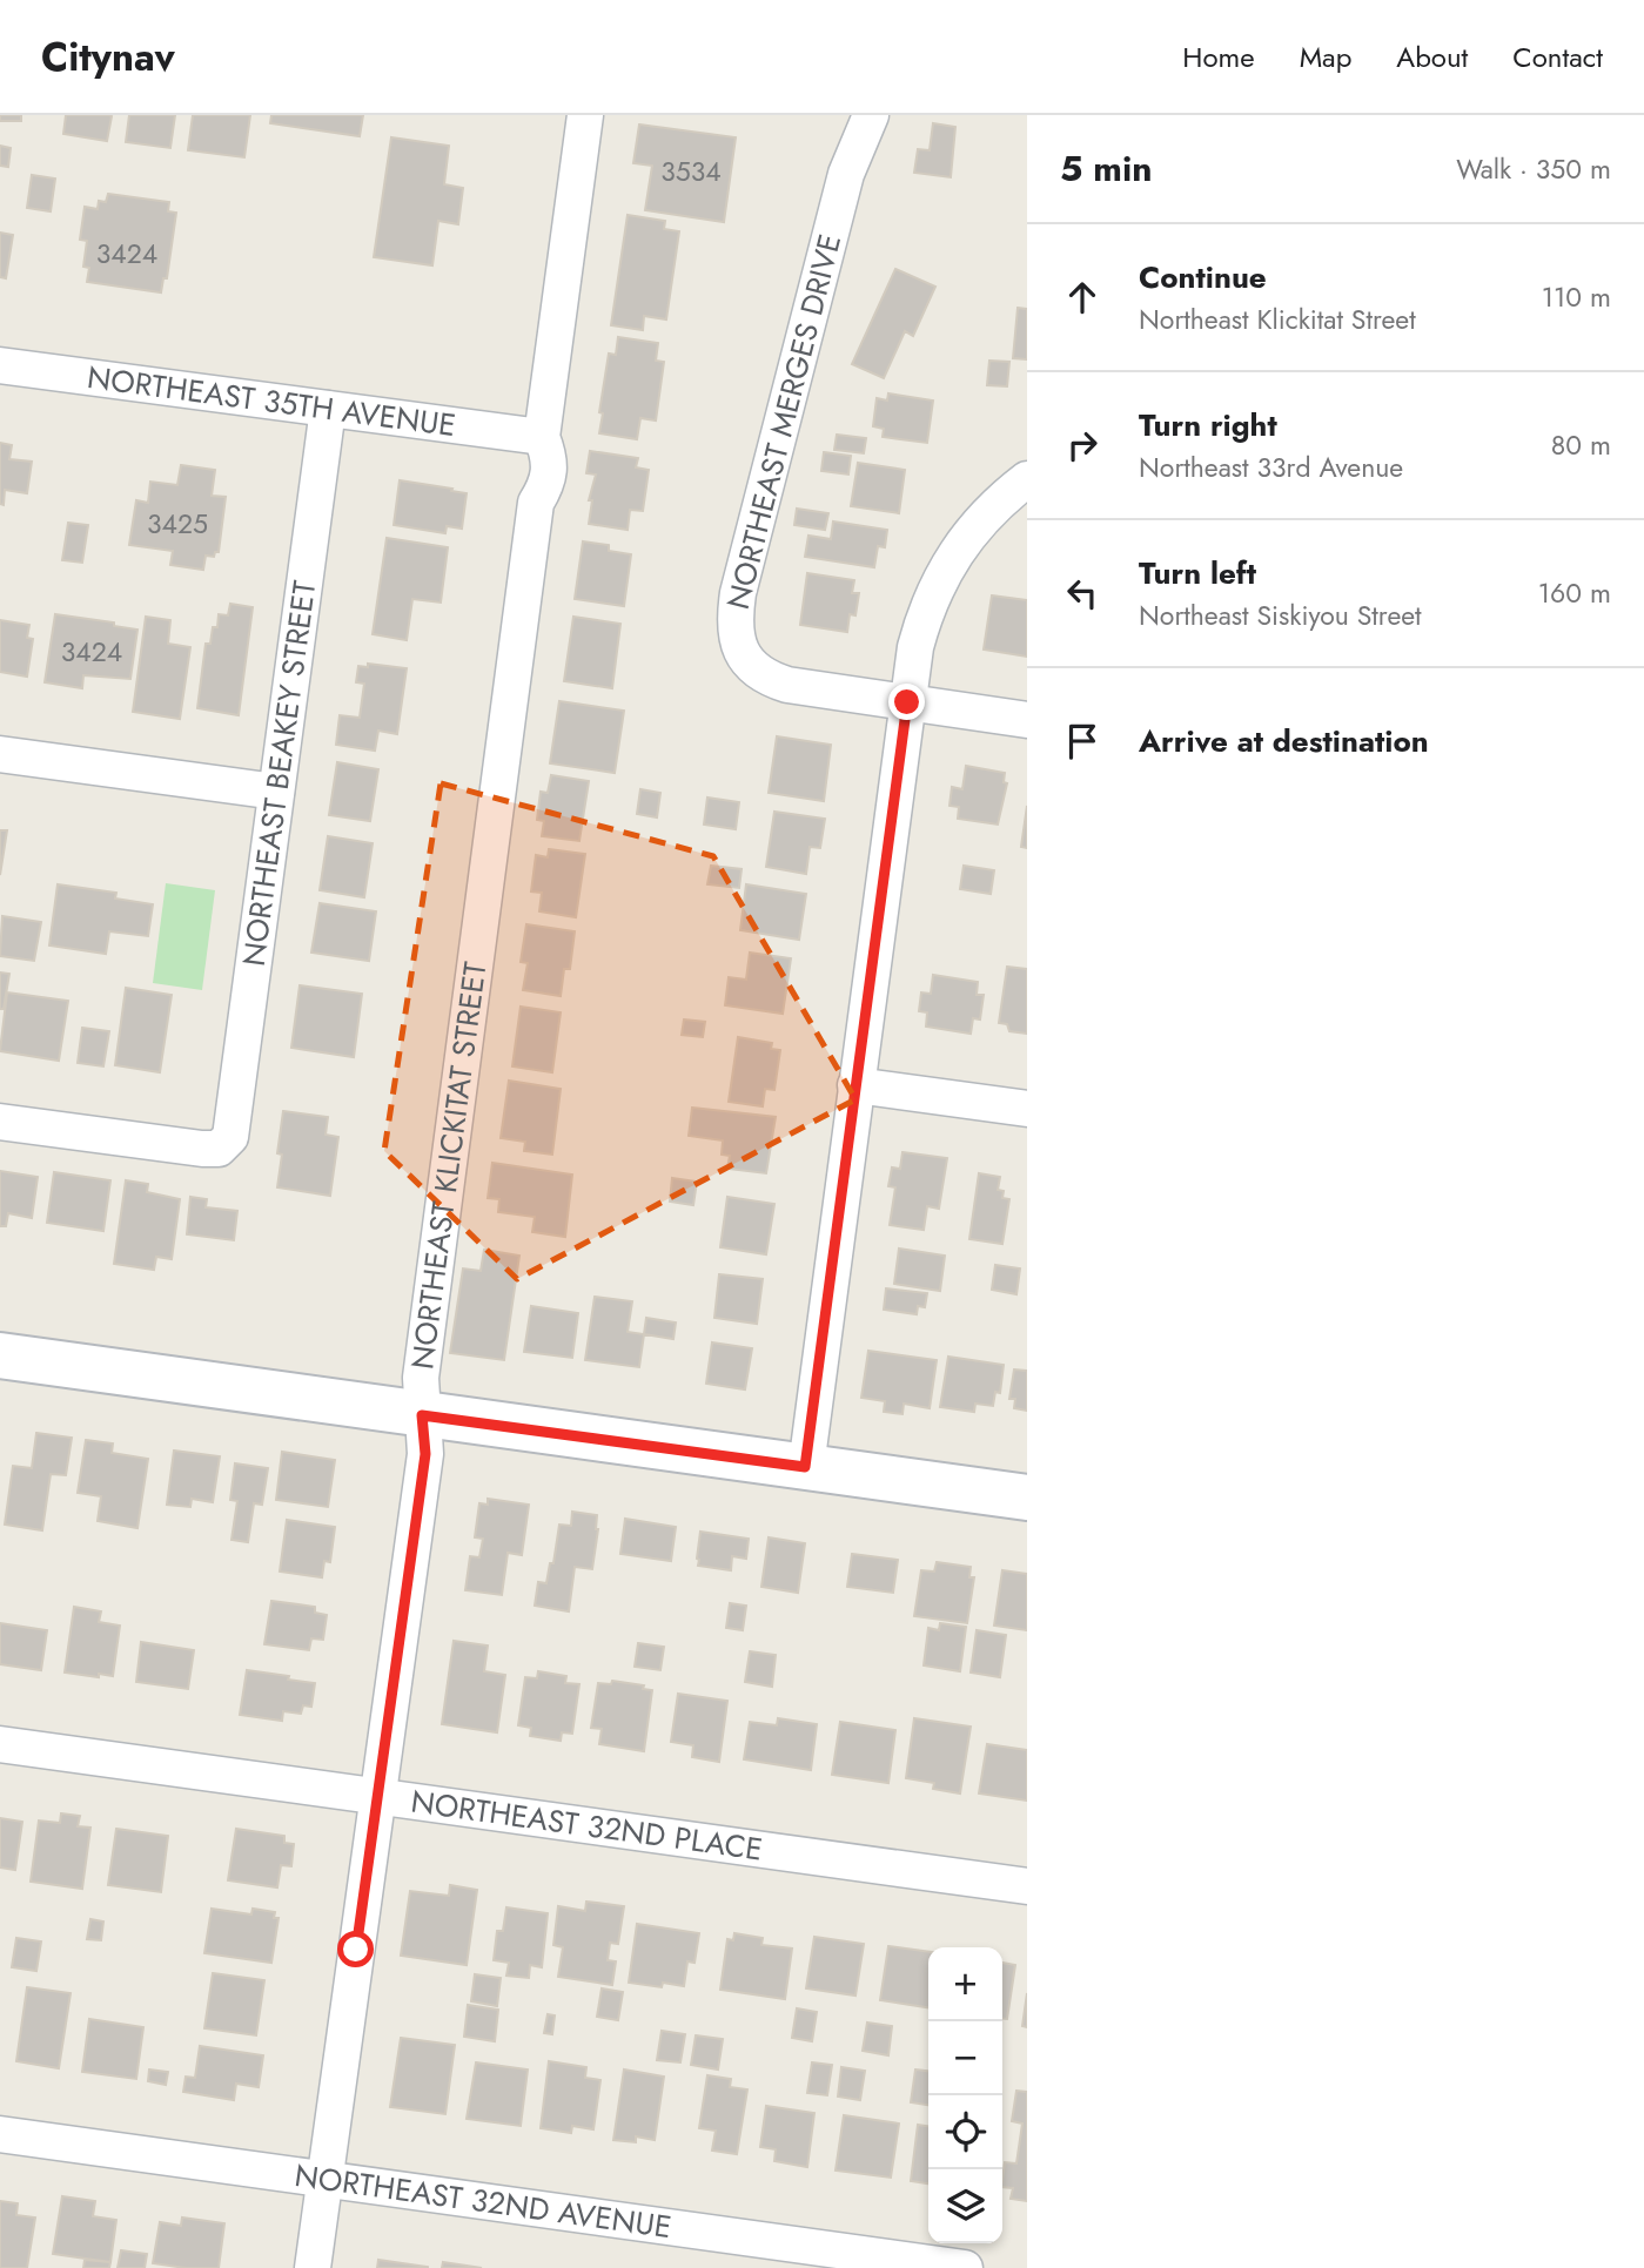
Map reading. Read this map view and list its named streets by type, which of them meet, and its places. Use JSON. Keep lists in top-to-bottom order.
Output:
{
  "streets": {
    "street": [
      "NORTHEAST 35TH AVENUE",
      "NORTHEAST MERGES DRIVE",
      "NORTHEAST BEAKEY STREET",
      "NORTHEAST KLICKITAT STREET",
      "NORTHEAST 32ND PLACE",
      "NORTHEAST 32ND AVENUE"
    ]
  },
  "crossings": [
    ["NORTHEAST 35TH AVENUE", "NORTHEAST BEAKEY STREET"],
    ["NORTHEAST 35TH AVENUE", "NORTHEAST KLICKITAT STREET"],
    ["NORTHEAST KLICKITAT STREET", "NORTHEAST 32ND PLACE"],
    ["NORTHEAST KLICKITAT STREET", "NORTHEAST 32ND AVENUE"]
  ],
  "house_numbers": [
    "3534",
    "3424",
    "3425",
    "3424"
  ],
  "page": {
    "header": "Citynav",
    "nav": [
      "Home",
      "Map",
      "About",
      "Contact"
    ],
    "heading": ["5 min", "Walk · 350 m"],
    "list": [
      ["Continue", "Northeast Klickitat Street", "110 m"],
      ["Turn right", "Northeast 33rd Avenue", "80 m"],
      ["Turn left", "Northeast Siskiyou Street", "160 m"],
      "Arrive at destination"
    ],
    "map_buttons": ["+", "−"]
  }
}
